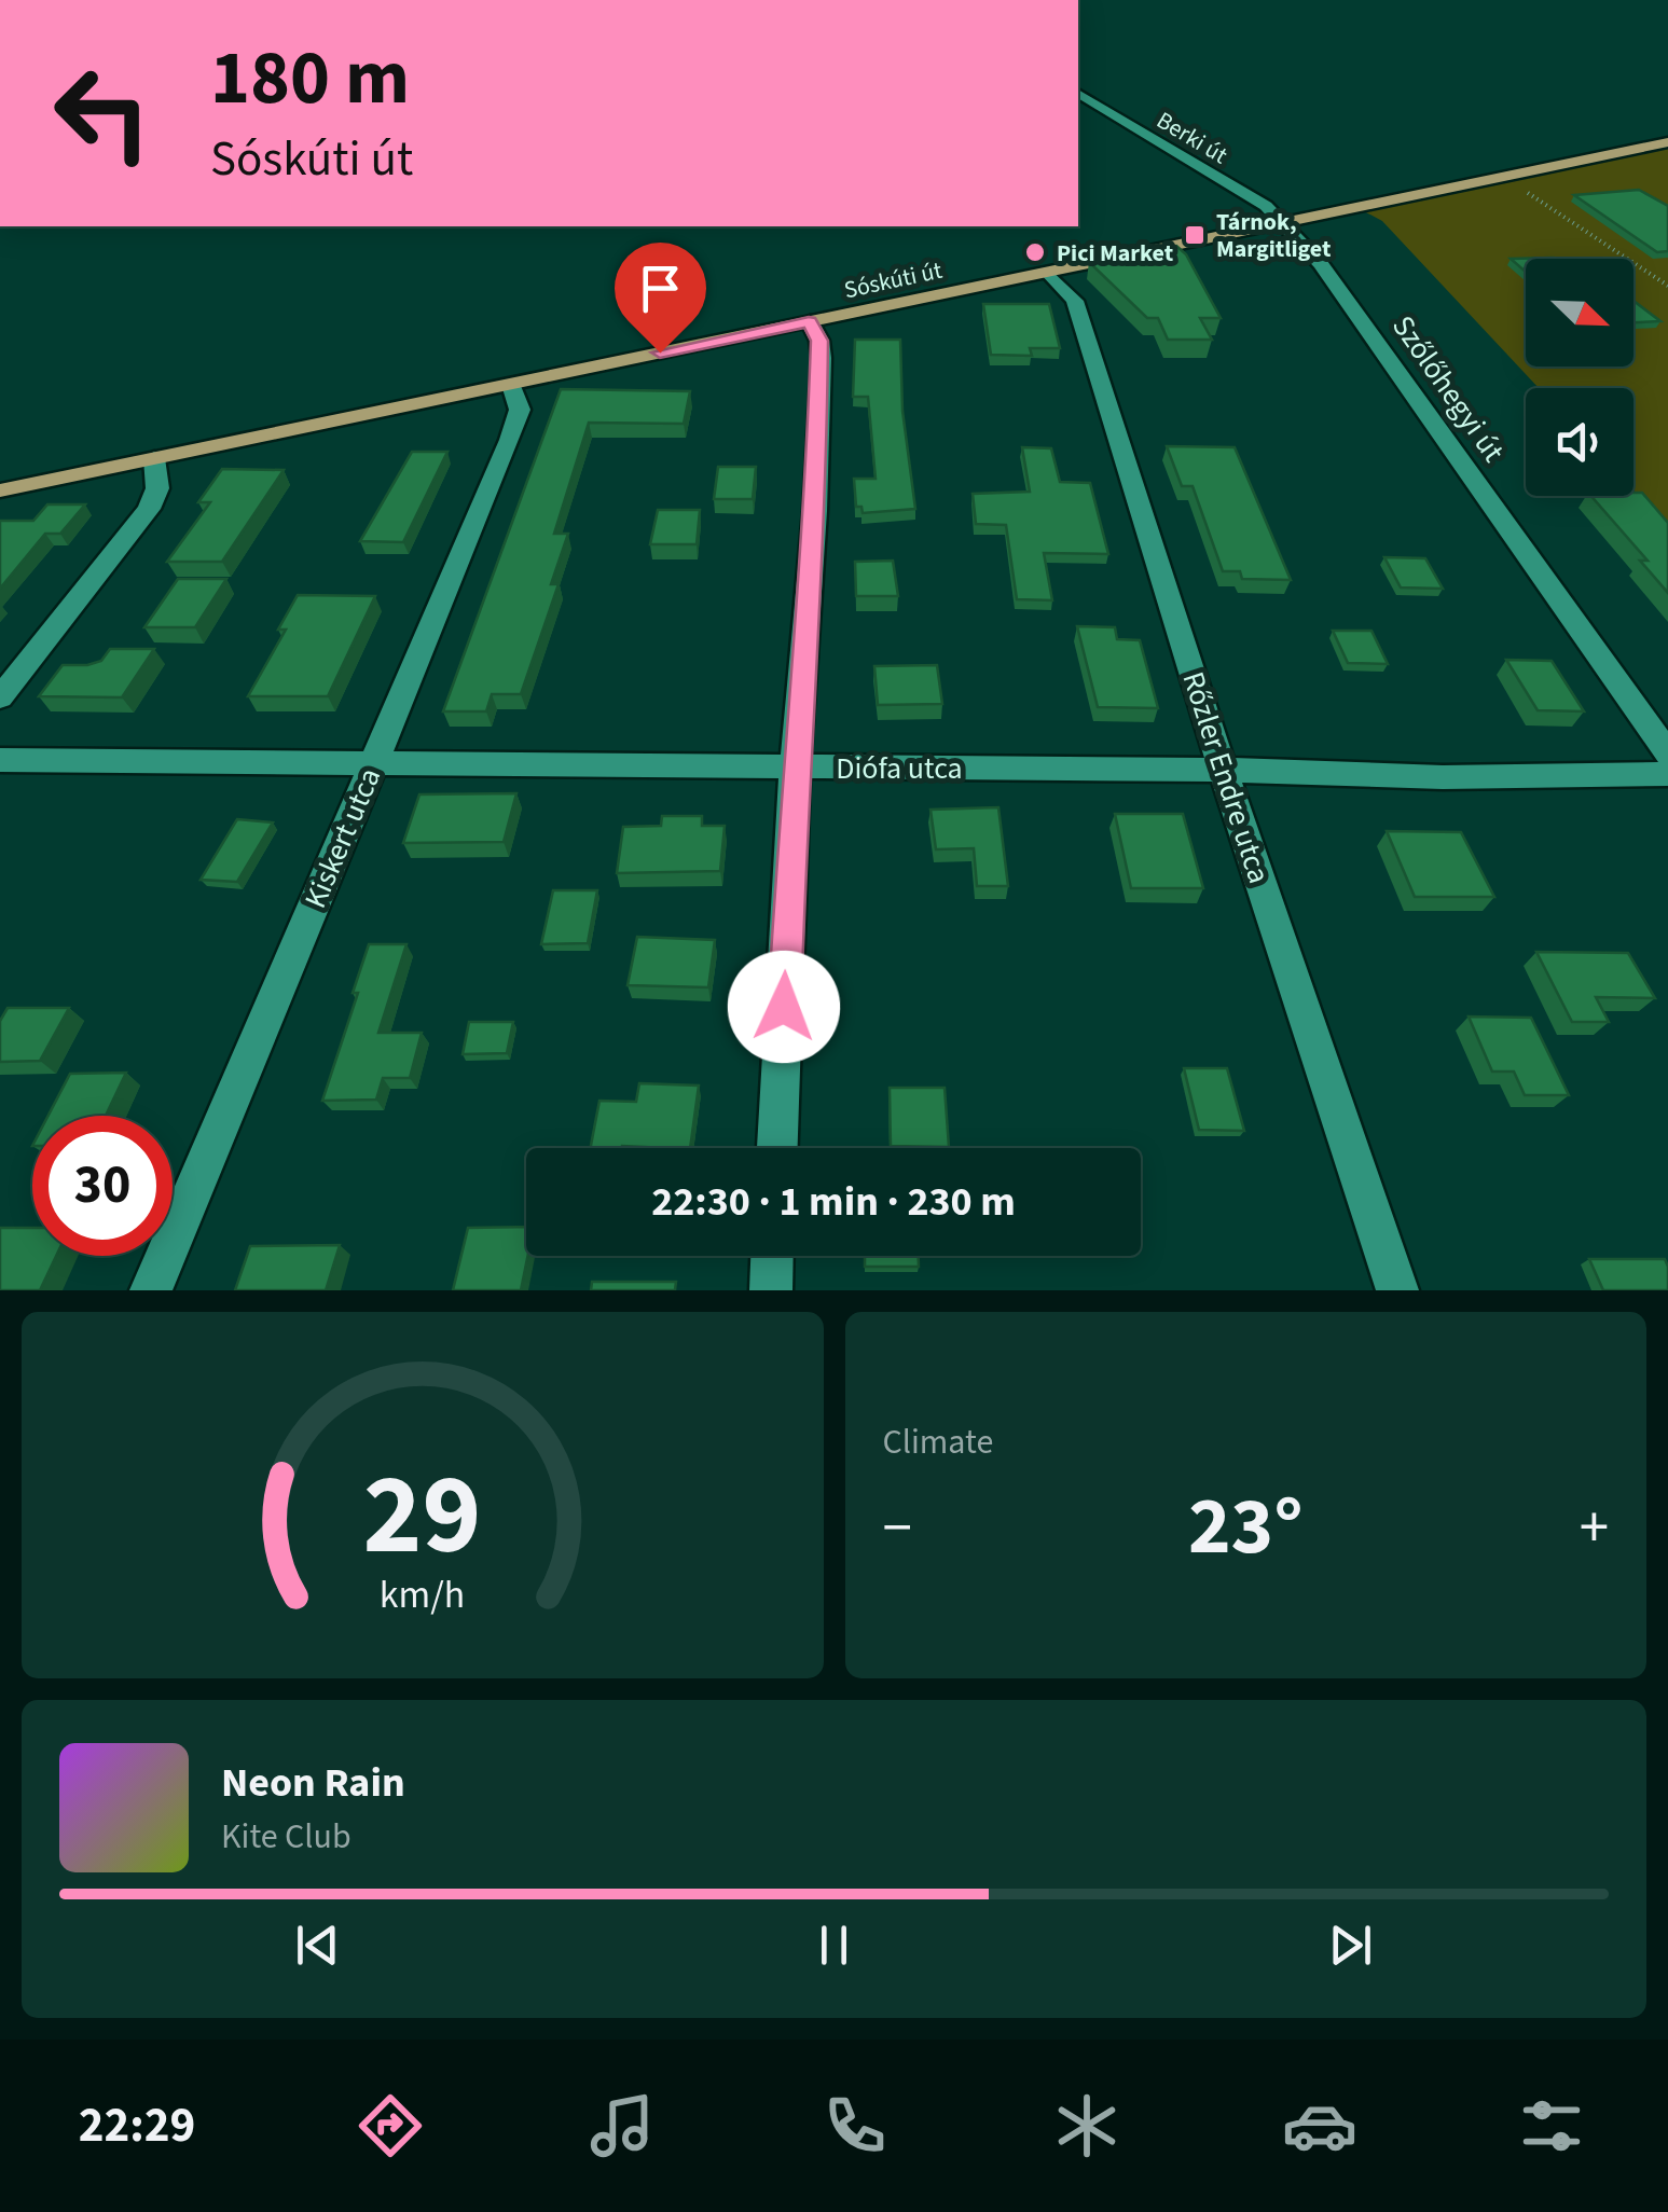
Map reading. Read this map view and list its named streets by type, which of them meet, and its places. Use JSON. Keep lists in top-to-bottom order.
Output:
{
  "streets": {
    "main road": ["Sóskúti út"],
    "street": [
      "Berki út",
      "Szőlőhegyi út",
      "Diófa utca",
      "Rőzler Endre utca",
      "Kiskert utca"
    ]
  },
  "crossings": [
    ["Berki út", "Sóskúti út"],
    ["Berki út", "Szőlőhegyi út"],
    ["Sóskúti út", "Szőlőhegyi út"],
    ["Sóskúti út", "Rőzler Endre utca"],
    ["Sóskúti út", "Kiskert utca"],
    ["Diófa utca", "Rőzler Endre utca"],
    ["Diófa utca", "Kiskert utca"]
  ],
  "places": {
    "transit": ["Tárnok, Margitliget"],
    "other": ["Pici Market"]
  },
  "north": "bottom right",
  "page": {
    "turn": ["180 m", "Sóskúti út"],
    "limit": "30",
    "trip": "22:30 · 1 min · 230 m",
    "tile": "Climate",
    "heat": ["−", "23°", "+"],
    "song": ["Neon Rain", "Kite Club"],
    "tabs": "22:29",
    "gauge": ["29", "km/h"]
  }
}
